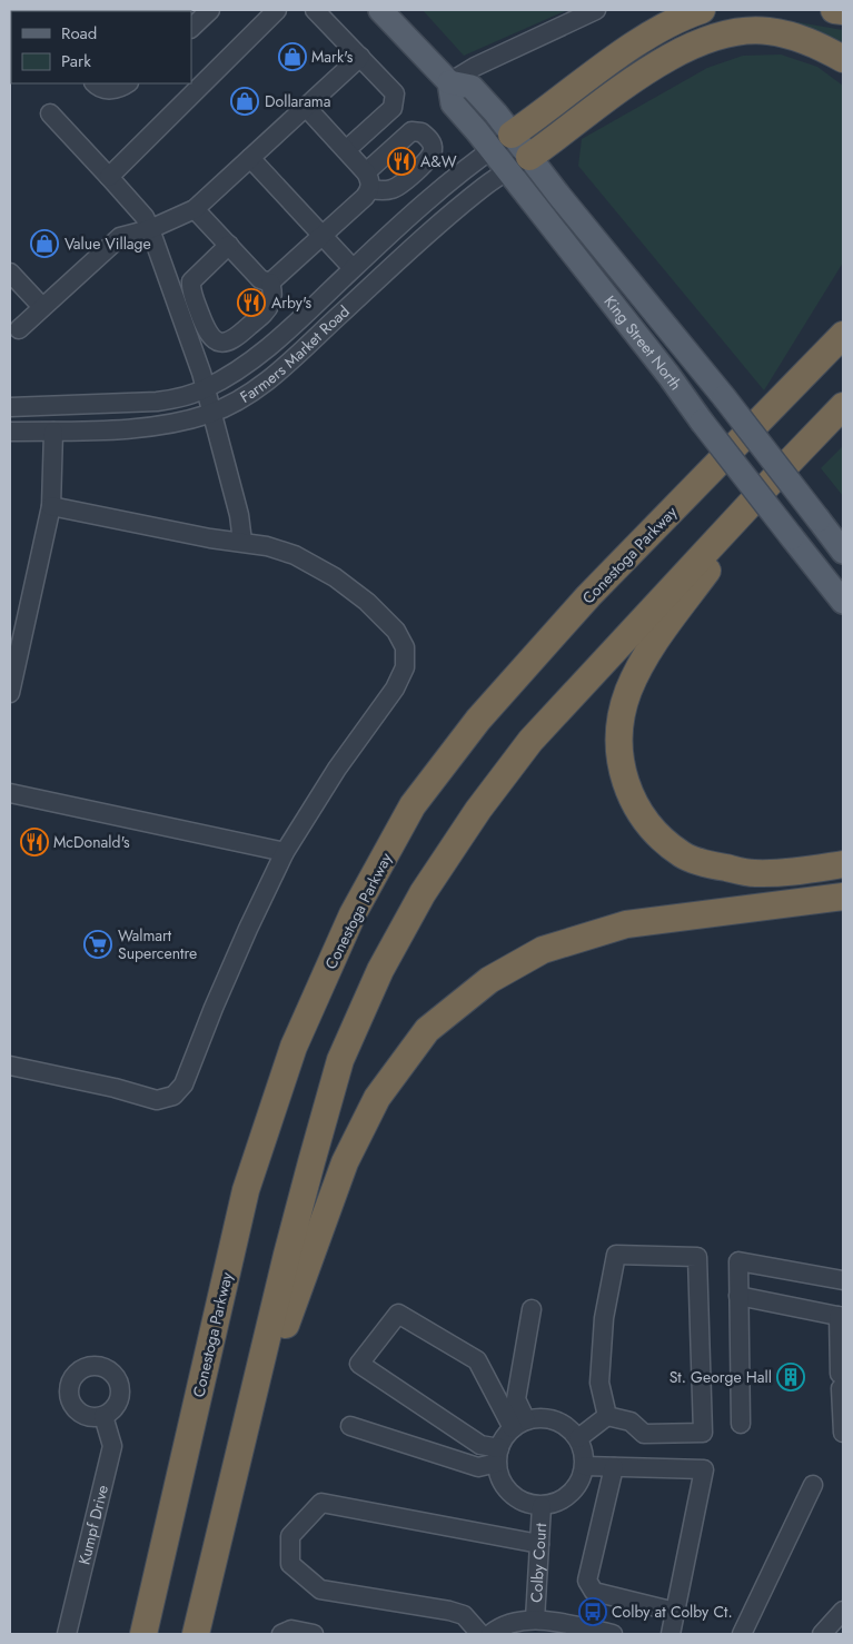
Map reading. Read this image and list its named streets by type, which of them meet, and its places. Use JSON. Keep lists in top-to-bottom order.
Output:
{
  "streets": {
    "highway": ["Conestoga Parkway"],
    "main road": ["King Street North"],
    "street": ["Farmers Market Road", "Kumpf Drive", "Colby Court"]
  },
  "crossings": [
    ["King Street North", "Farmers Market Road"]
  ],
  "places": {
    "shop": ["Mark's", "Dollarama", "Value Village"],
    "restaurant": ["A&W", "Arby's", "McDonald's"],
    "supermarket": ["Walmart Supercentre"],
    "building": ["St. George Hall"],
    "bus stop": ["Colby at Colby Ct."]
  },
  "legend": ["Road", "Park"]
}
